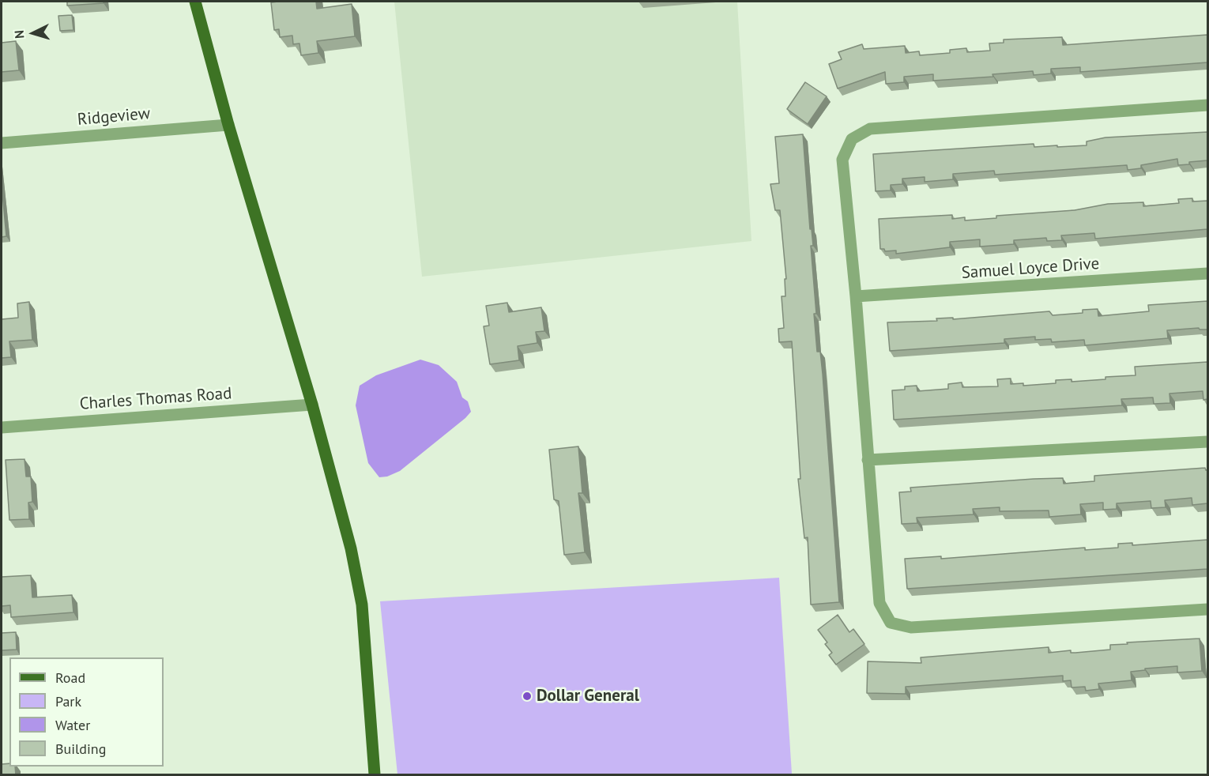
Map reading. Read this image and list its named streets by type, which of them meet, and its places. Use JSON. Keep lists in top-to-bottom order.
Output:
{
  "streets": {
    "street": ["Ridgeview", "Samuel Loyce Drive", "Charles Thomas Road"]
  },
  "places": ["Dollar General"],
  "legend": [
    "Road",
    "Park",
    "Water",
    "Building"
  ],
  "north": "left"
}
